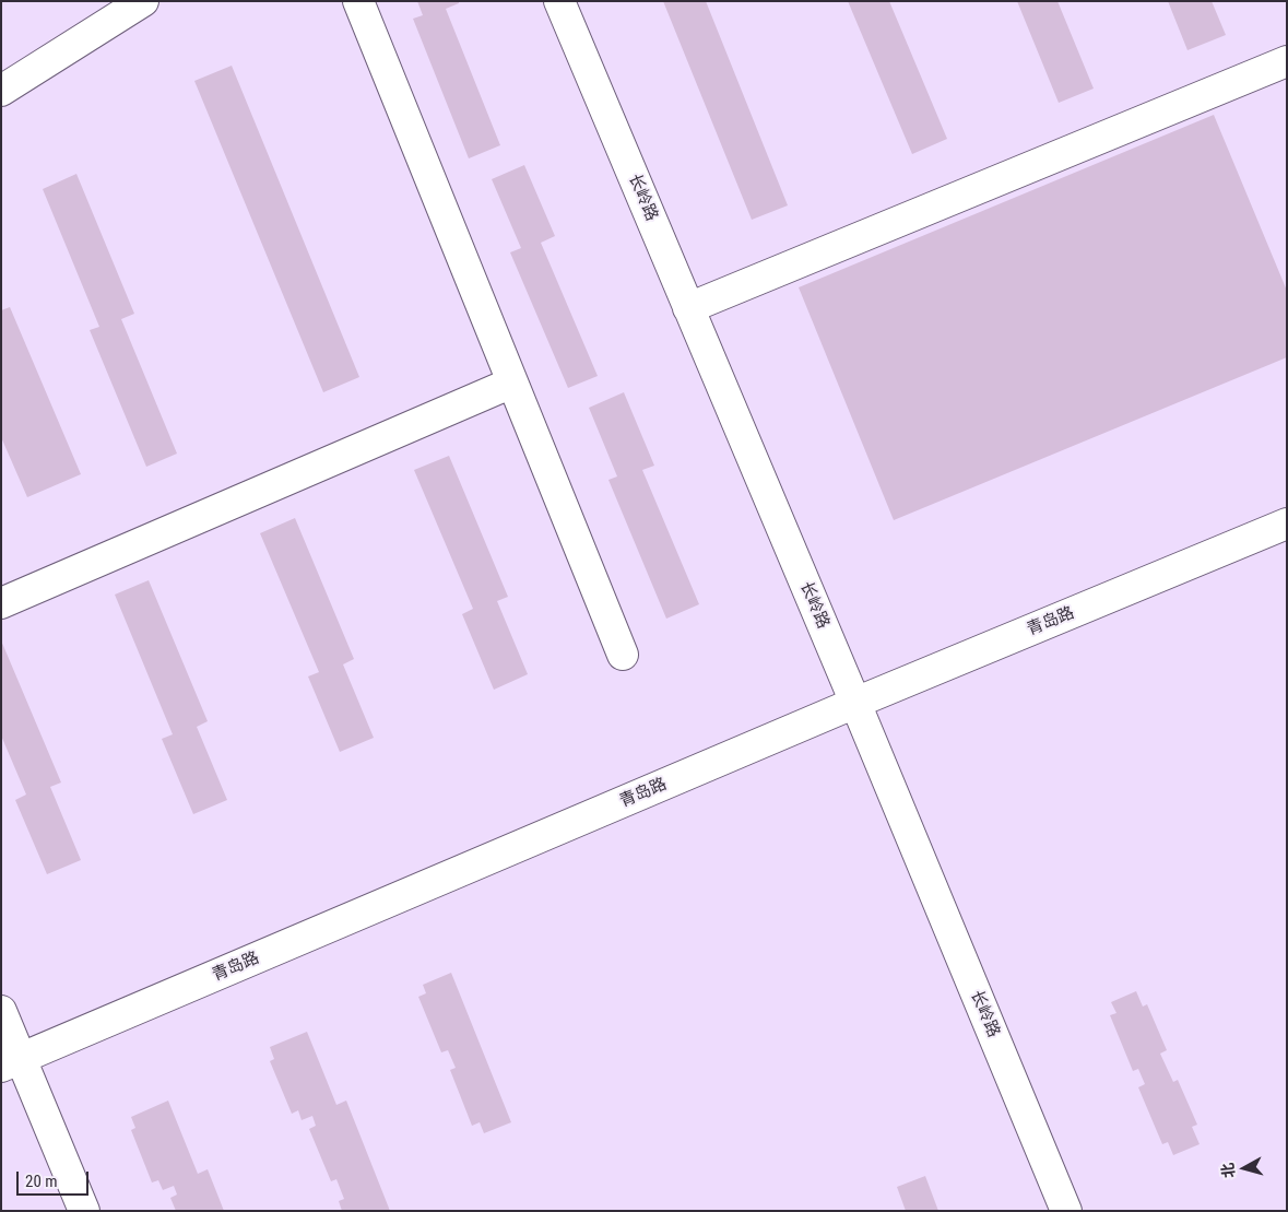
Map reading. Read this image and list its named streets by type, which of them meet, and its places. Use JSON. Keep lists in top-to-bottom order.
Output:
{
  "streets": {
    "street": ["长岭路", "青岛路"]
  },
  "crossings": [
    ["长岭路", "青岛路"]
  ],
  "scale_bar": "20 m",
  "north": "left"
}
